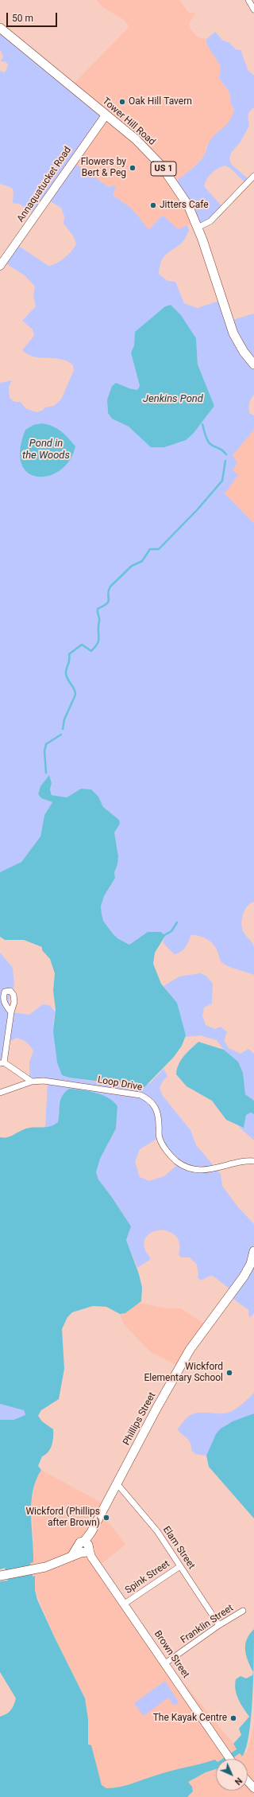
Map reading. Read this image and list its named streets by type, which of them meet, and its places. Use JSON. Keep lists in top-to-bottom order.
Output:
{
  "streets": {
    "main road": [
      "Tower Hill Road",
      "US 1",
      "Annaquatucket Road",
      "Phillips Street",
      "Brown Street"
    ],
    "street": [
      "Loop Drive",
      "Elam Street",
      "Spink Street",
      "Franklin Street"
    ]
  },
  "crossings": [
    ["Tower Hill Road", "Annaquatucket Road"],
    ["Phillips Street", "Elam Street"],
    ["Phillips Street", "Brown Street"],
    ["Elam Street", "Spink Street"],
    ["Elam Street", "Franklin Street"],
    ["Spink Street", "Brown Street"],
    ["Franklin Street", "Brown Street"]
  ],
  "water": ["Jenkins Pond", "Pond in the Woods"],
  "places": [
    "Oak Hill Tavern",
    "Flowers by Bert & Peg",
    "Jitters Cafe",
    "Wickford Elementary School",
    "Wickford (Phillips after Brown)",
    "The Kayak Centre"
  ],
  "scale_bar": "50 m",
  "north": "bottom right"
}
